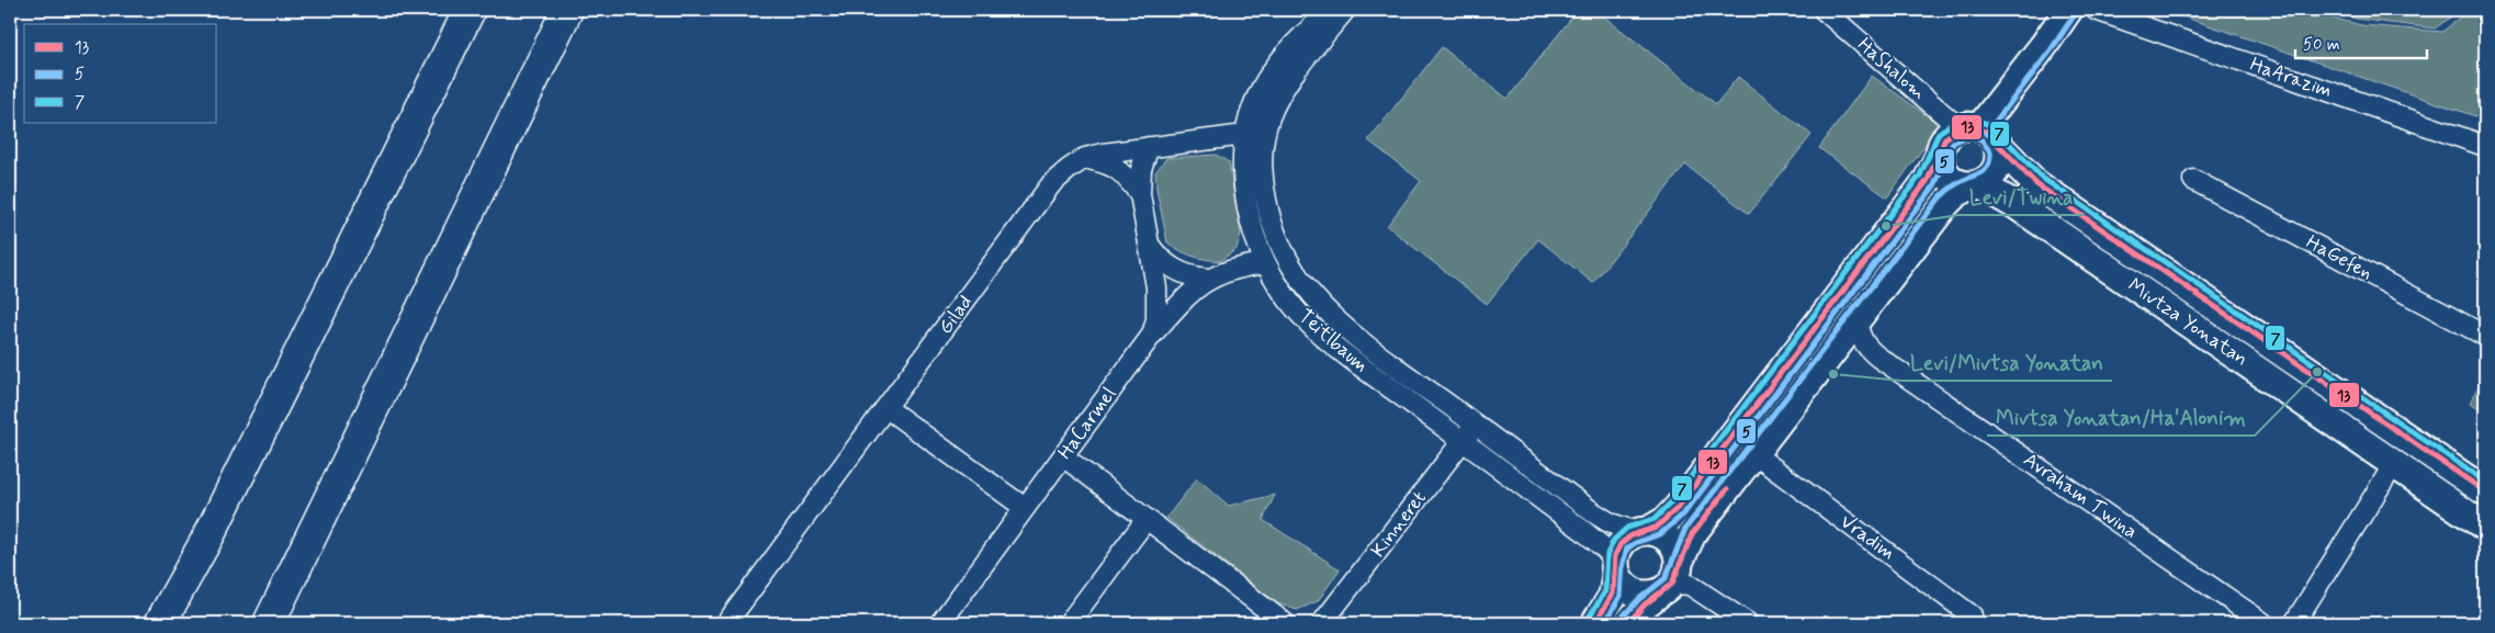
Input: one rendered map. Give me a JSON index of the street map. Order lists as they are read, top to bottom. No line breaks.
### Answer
{"streets":{"main road":["Mivtza Yonatan"],"street":["HaShalom","HaArazim","HaGefen","Gilad","Teitlbaum","HaCarmel","Avraham Twina","Kinneret","Vradim"]},"crossings":[["HaShalom","Mivtza Yonatan"],["Gilad","Teitlbaum"],["Teitlbaum","HaCarmel"],["Teitlbaum","Kinneret"]],"places":["Levi/Twina","Mivtsa Yonatan/Ha'Alonim","Levi/Mivtsa Yonatan"],"lines":["transit line 5","transit line 7","transit line 13"],"legend":["13","5","7"],"scale_bar":"50 m"}
